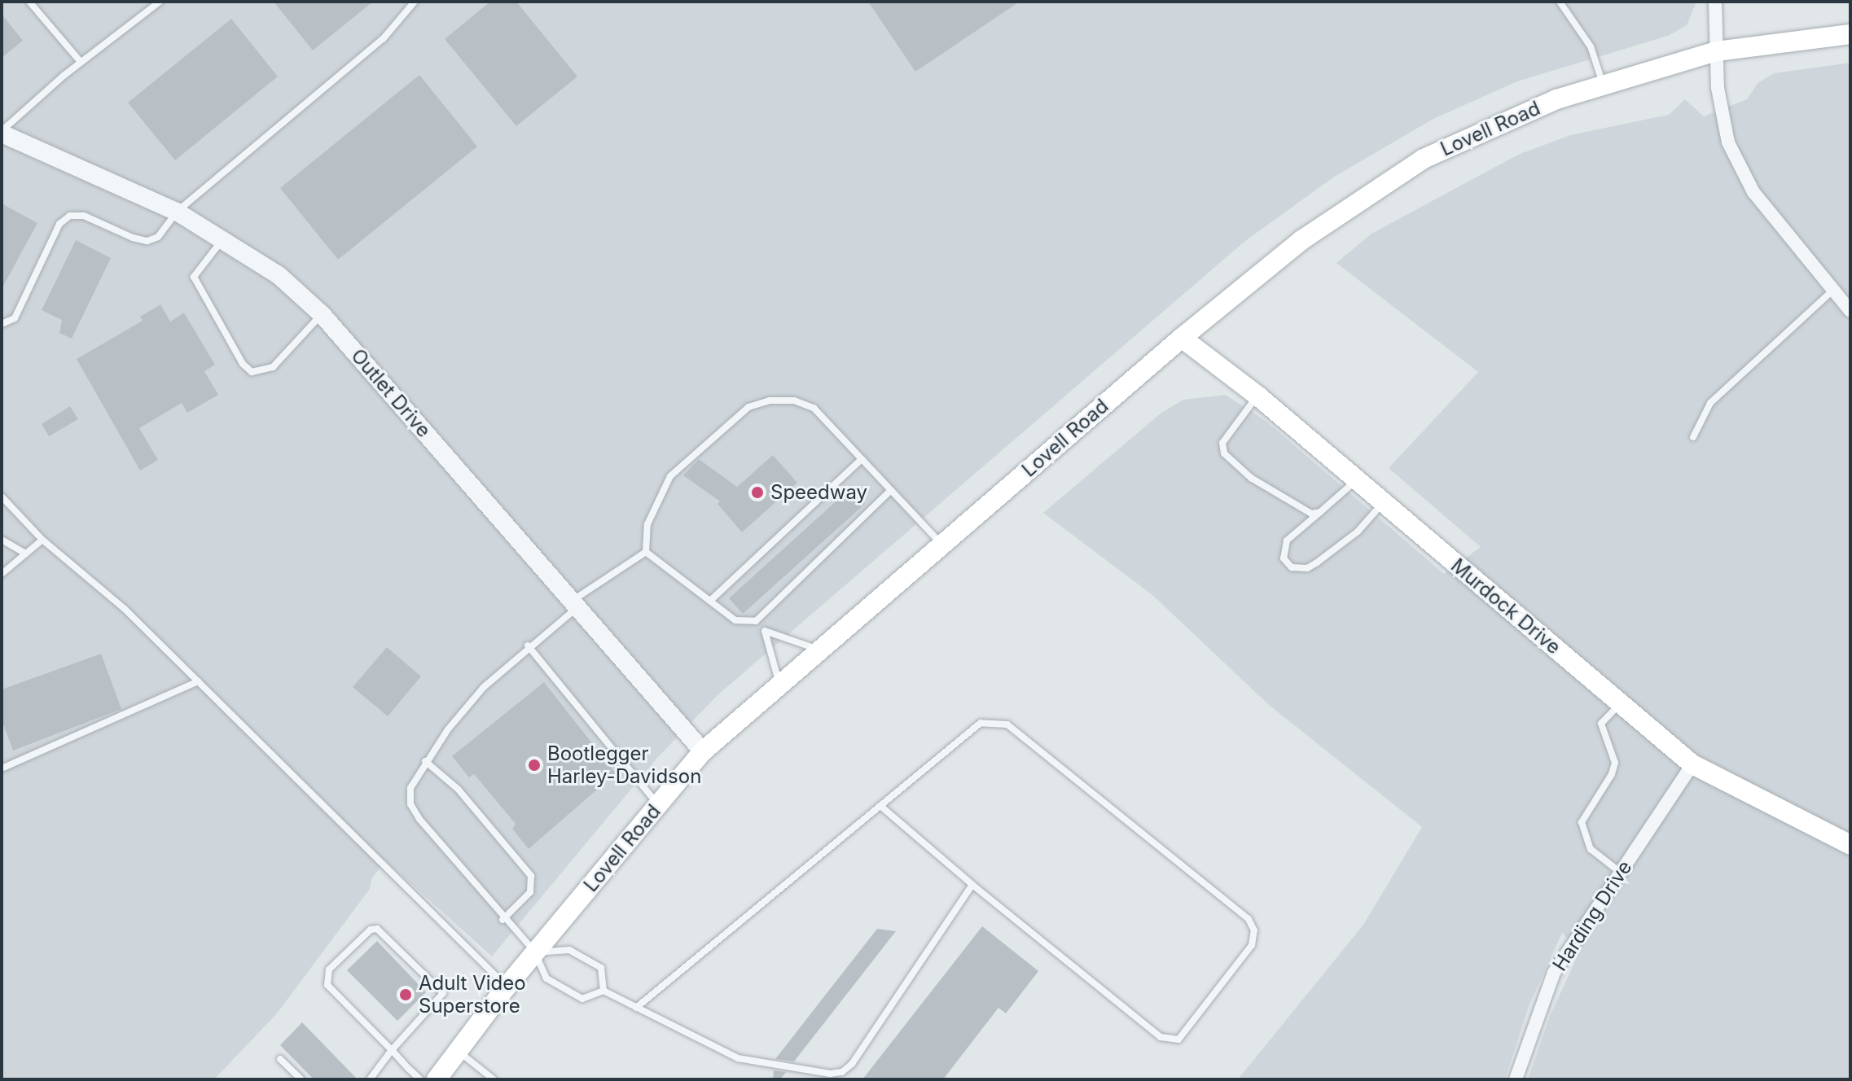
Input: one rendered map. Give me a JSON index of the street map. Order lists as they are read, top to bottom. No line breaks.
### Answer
{"streets":{"main road":["Lovell Road","Murdock Drive"],"street":["Outlet Drive","Harding Drive"]},"crossings":[["Lovell Road","Outlet Drive"],["Lovell Road","Murdock Drive"],["Murdock Drive","Harding Drive"]],"places":["Speedway","Bootlegger Harley-Davidson","Adult Video Superstore"]}
